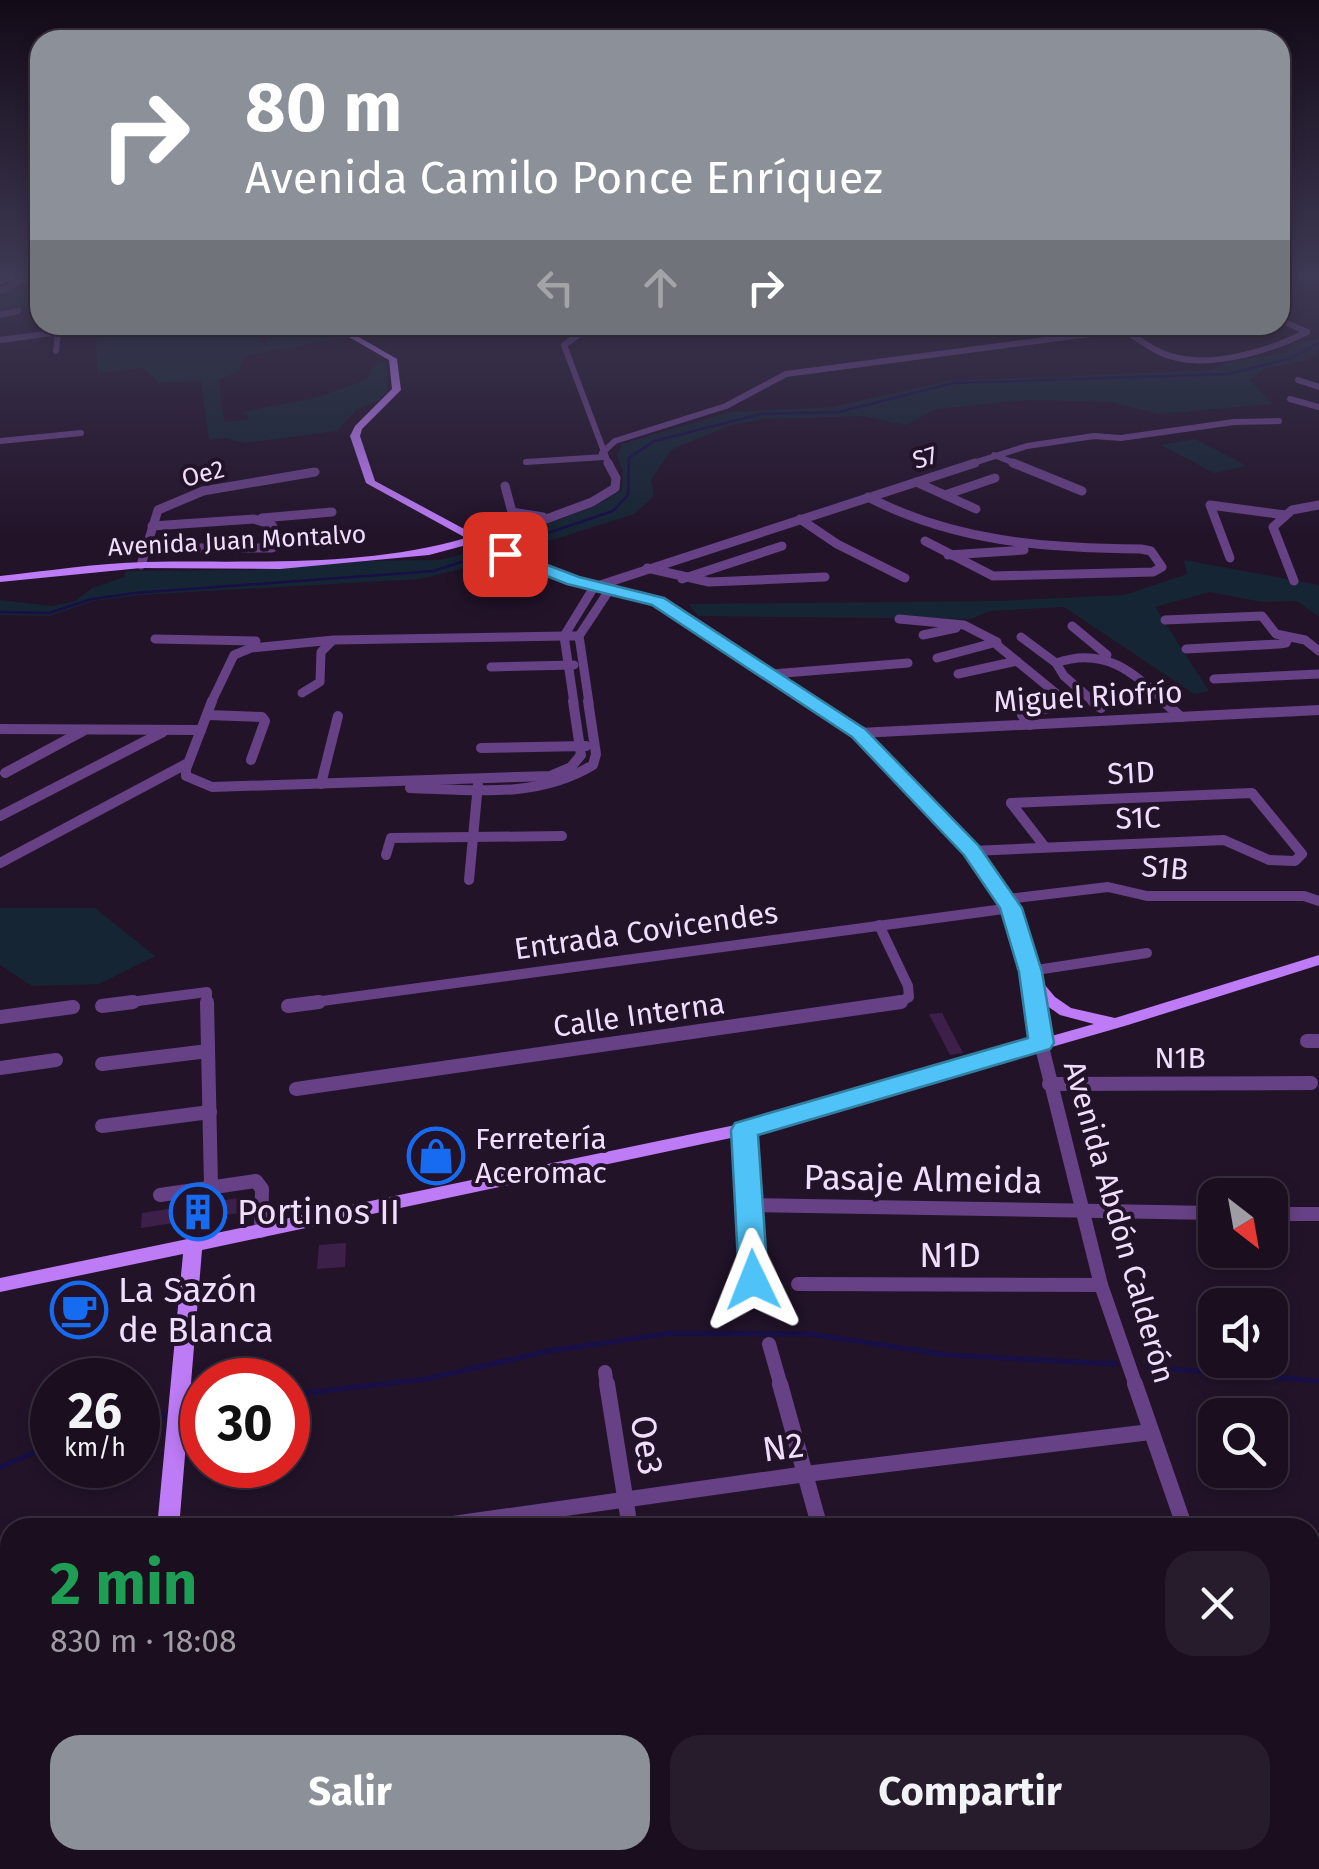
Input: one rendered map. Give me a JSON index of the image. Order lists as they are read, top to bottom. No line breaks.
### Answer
{"streets":{"street":["S7","Oe2","Avenida Juan Montalvo","Miguel Riofrío","S1D","S1C","S1B","Entrada Covicendes","Calle Interna","N1B","Pasaje Almeida","Avenida Abdón Calderón","N1D","Oe3","N2"]},"crossings":[["S7","Avenida Abdón Calderón"],["Avenida Juan Montalvo","Avenida Abdón Calderón"],["Miguel Riofrío","Avenida Abdón Calderón"],["S1D","S1C"],["S1C","Avenida Abdón Calderón"],["S1B","Entrada Covicendes"],["S1B","Avenida Abdón Calderón"],["Entrada Covicendes","Calle Interna"],["Entrada Covicendes","Avenida Abdón Calderón"],["N1B","Avenida Abdón Calderón"],["Pasaje Almeida","Avenida Abdón Calderón"],["Avenida Abdón Calderón","N1D"],["Avenida Abdón Calderón","N2"],["Oe3","N2"]],"places":{"shop":["Ferretería Aceromac"],"building":["Portinos II"],"cafe":["La Sazón de Blanca"]},"north":"bottom right","page":{"turn":["80 m","Avenida Camilo Ponce Enríquez"],"speed":"26 km/h","limit":"30","heading":["2 min","830 m · 18:08"],"buttons":["Salir","Compartir"]}}
